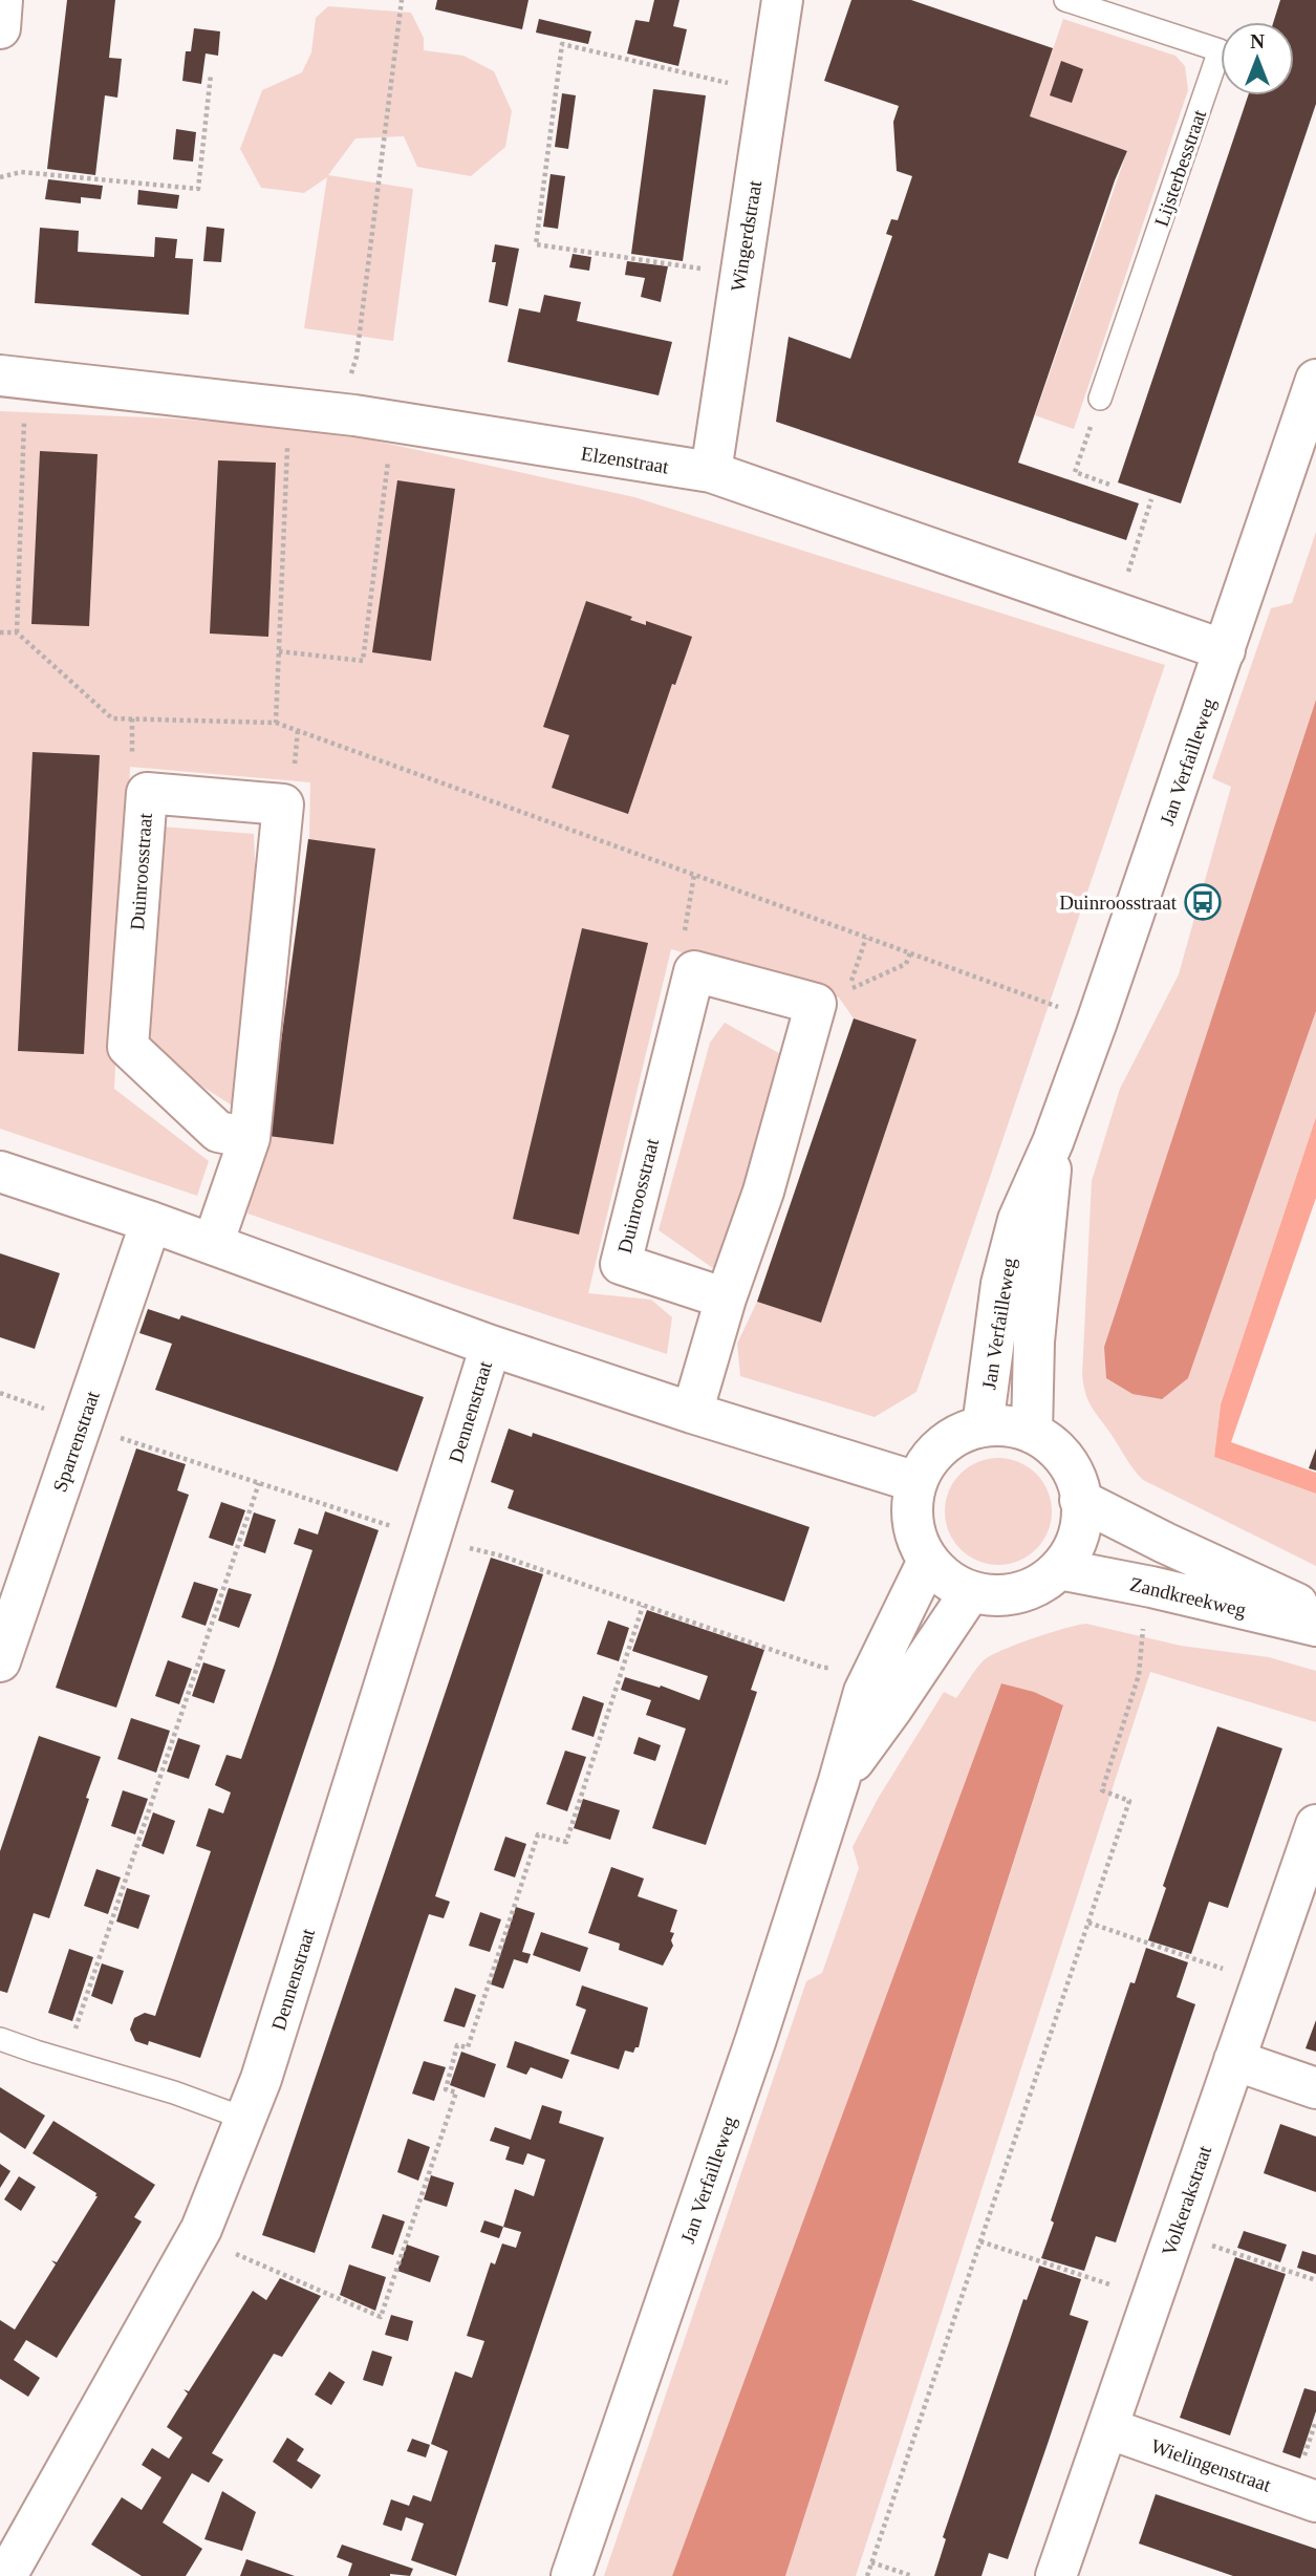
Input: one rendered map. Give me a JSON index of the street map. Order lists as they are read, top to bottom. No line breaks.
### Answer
{"streets":{"street":["Wingerdstraat","Elzenstraat","Jan Verfailleweg","Duinroosstraat","Dennenstraat","Sparrenstraat","Zandkreekweg","Volkerakstraat","Wielingenstraat"],"lane":["Lijsterbesstraat"]},"crossings":[["Wingerdstraat","Elzenstraat"],["Elzenstraat","Jan Verfailleweg"],["Jan Verfailleweg","Zandkreekweg"],["Volkerakstraat","Wielingenstraat"]],"places":{"bus stop":["Duinroosstraat"]},"north":"top"}
